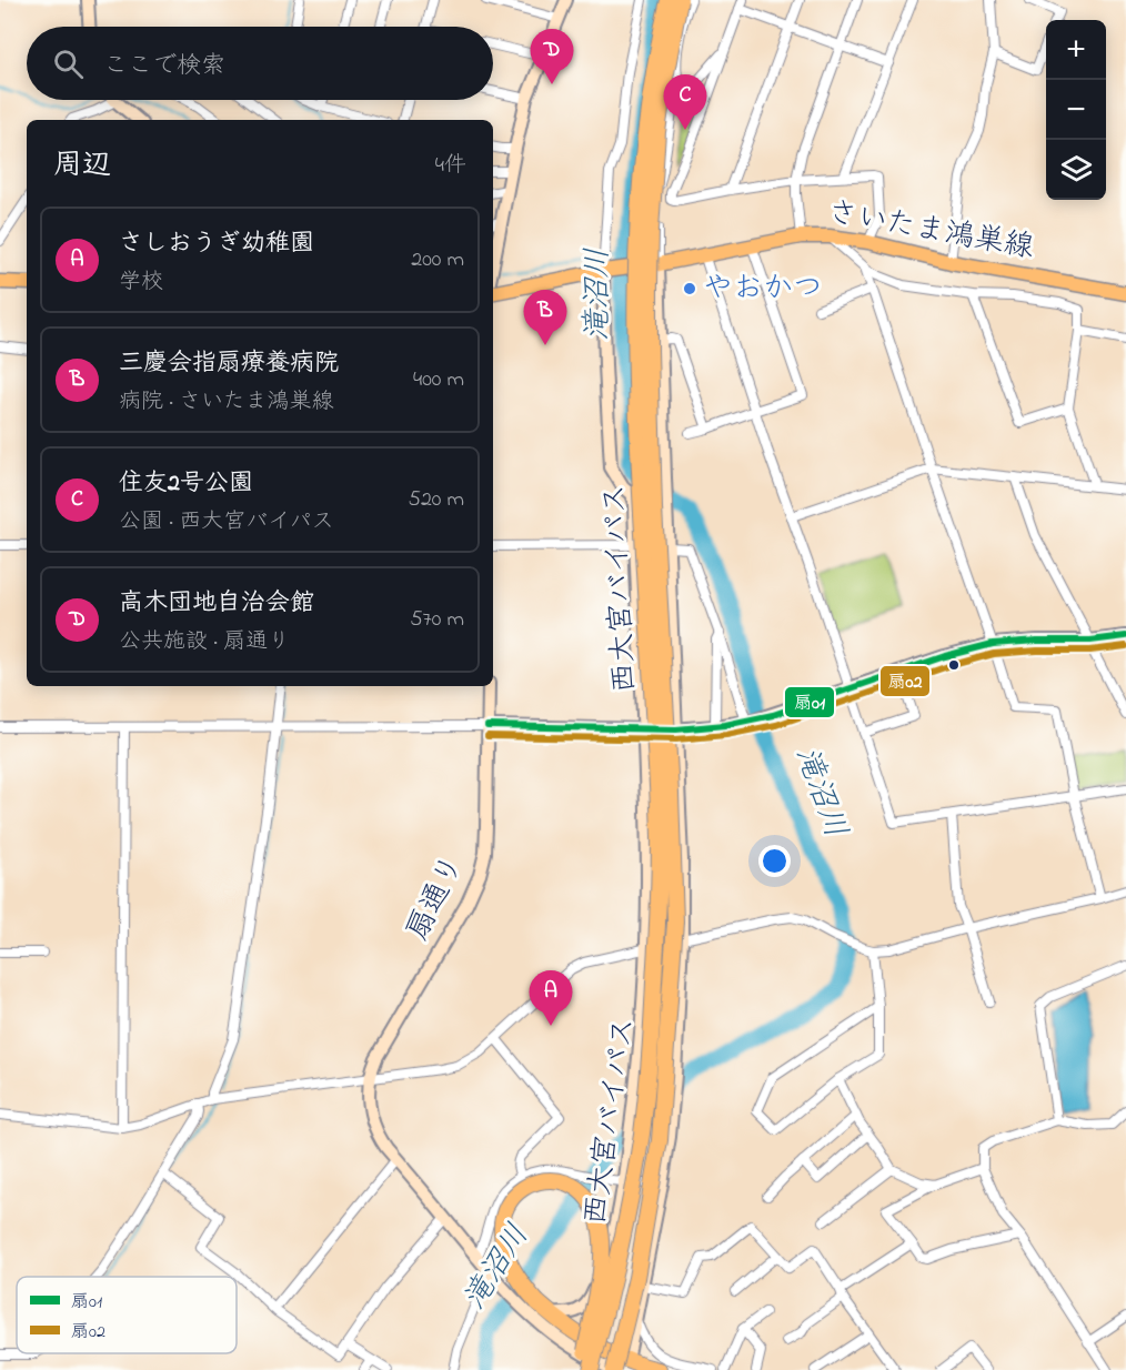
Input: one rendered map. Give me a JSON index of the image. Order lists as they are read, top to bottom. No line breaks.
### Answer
{"streets":{"highway":["西大宮バイパス"],"main road":["さいたま鴻巣線"],"street":["扇通り"]},"water":["滝沼川"],"places":["やおかつ"],"lines":["transit line 扇01","transit line 扇02"],"legend":["扇01","扇02"],"page":{"map_buttons":["+","−"],"search":"ここで検索","pins":["D","C","B","A"],"heading":["周辺","4件"],"list":[{"mark":"A","name":"さしおうぎ幼稚園","note":"学校","value":"200 m"},{"mark":"B","name":"三慶会指扇療養病院","note":"病院 · さいたま鴻巣線","value":"400 m"},{"mark":"C","name":"住友2号公園","note":"公園 · 西大宮バイパス","value":"520 m"},{"mark":"D","name":"高木団地自治会館","note":"公共施設 · 扇通り","value":"570 m"}]}}
